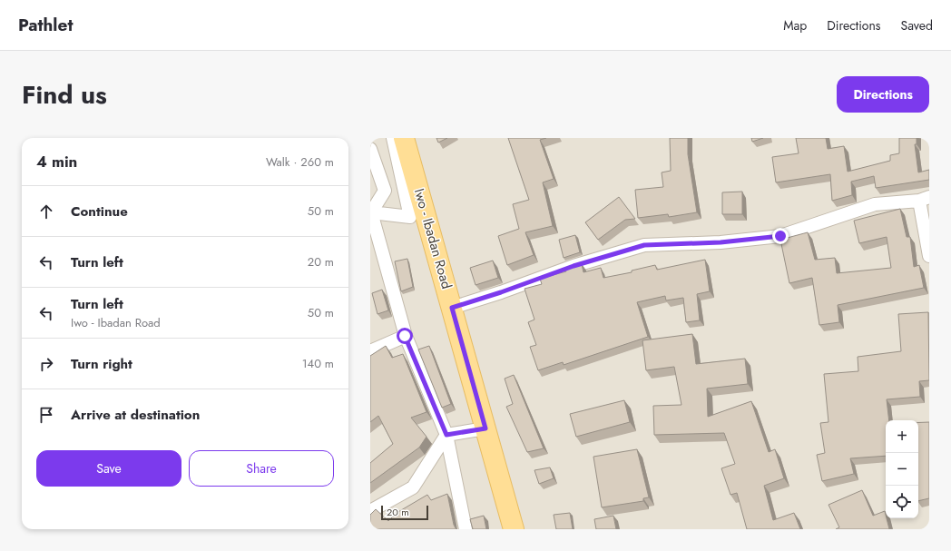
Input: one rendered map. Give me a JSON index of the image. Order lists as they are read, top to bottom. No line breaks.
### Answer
{"streets":{"main road":["Iwo - Ibadan Road"]},"scale_bar":"20 m","page":{"header":"Pathlet","nav":["Map","Directions","Saved"],"title":"Find us","buttons":["Directions",["Save","Share"]],"heading":["4 min","Walk · 260 m"],"list":[["Continue","50 m"],["Turn left","20 m"],["Turn left","Iwo - Ibadan Road","50 m"],["Turn right","140 m"],"Arrive at destination"],"map_buttons":["+","−"],"scale":"20 m"}}
